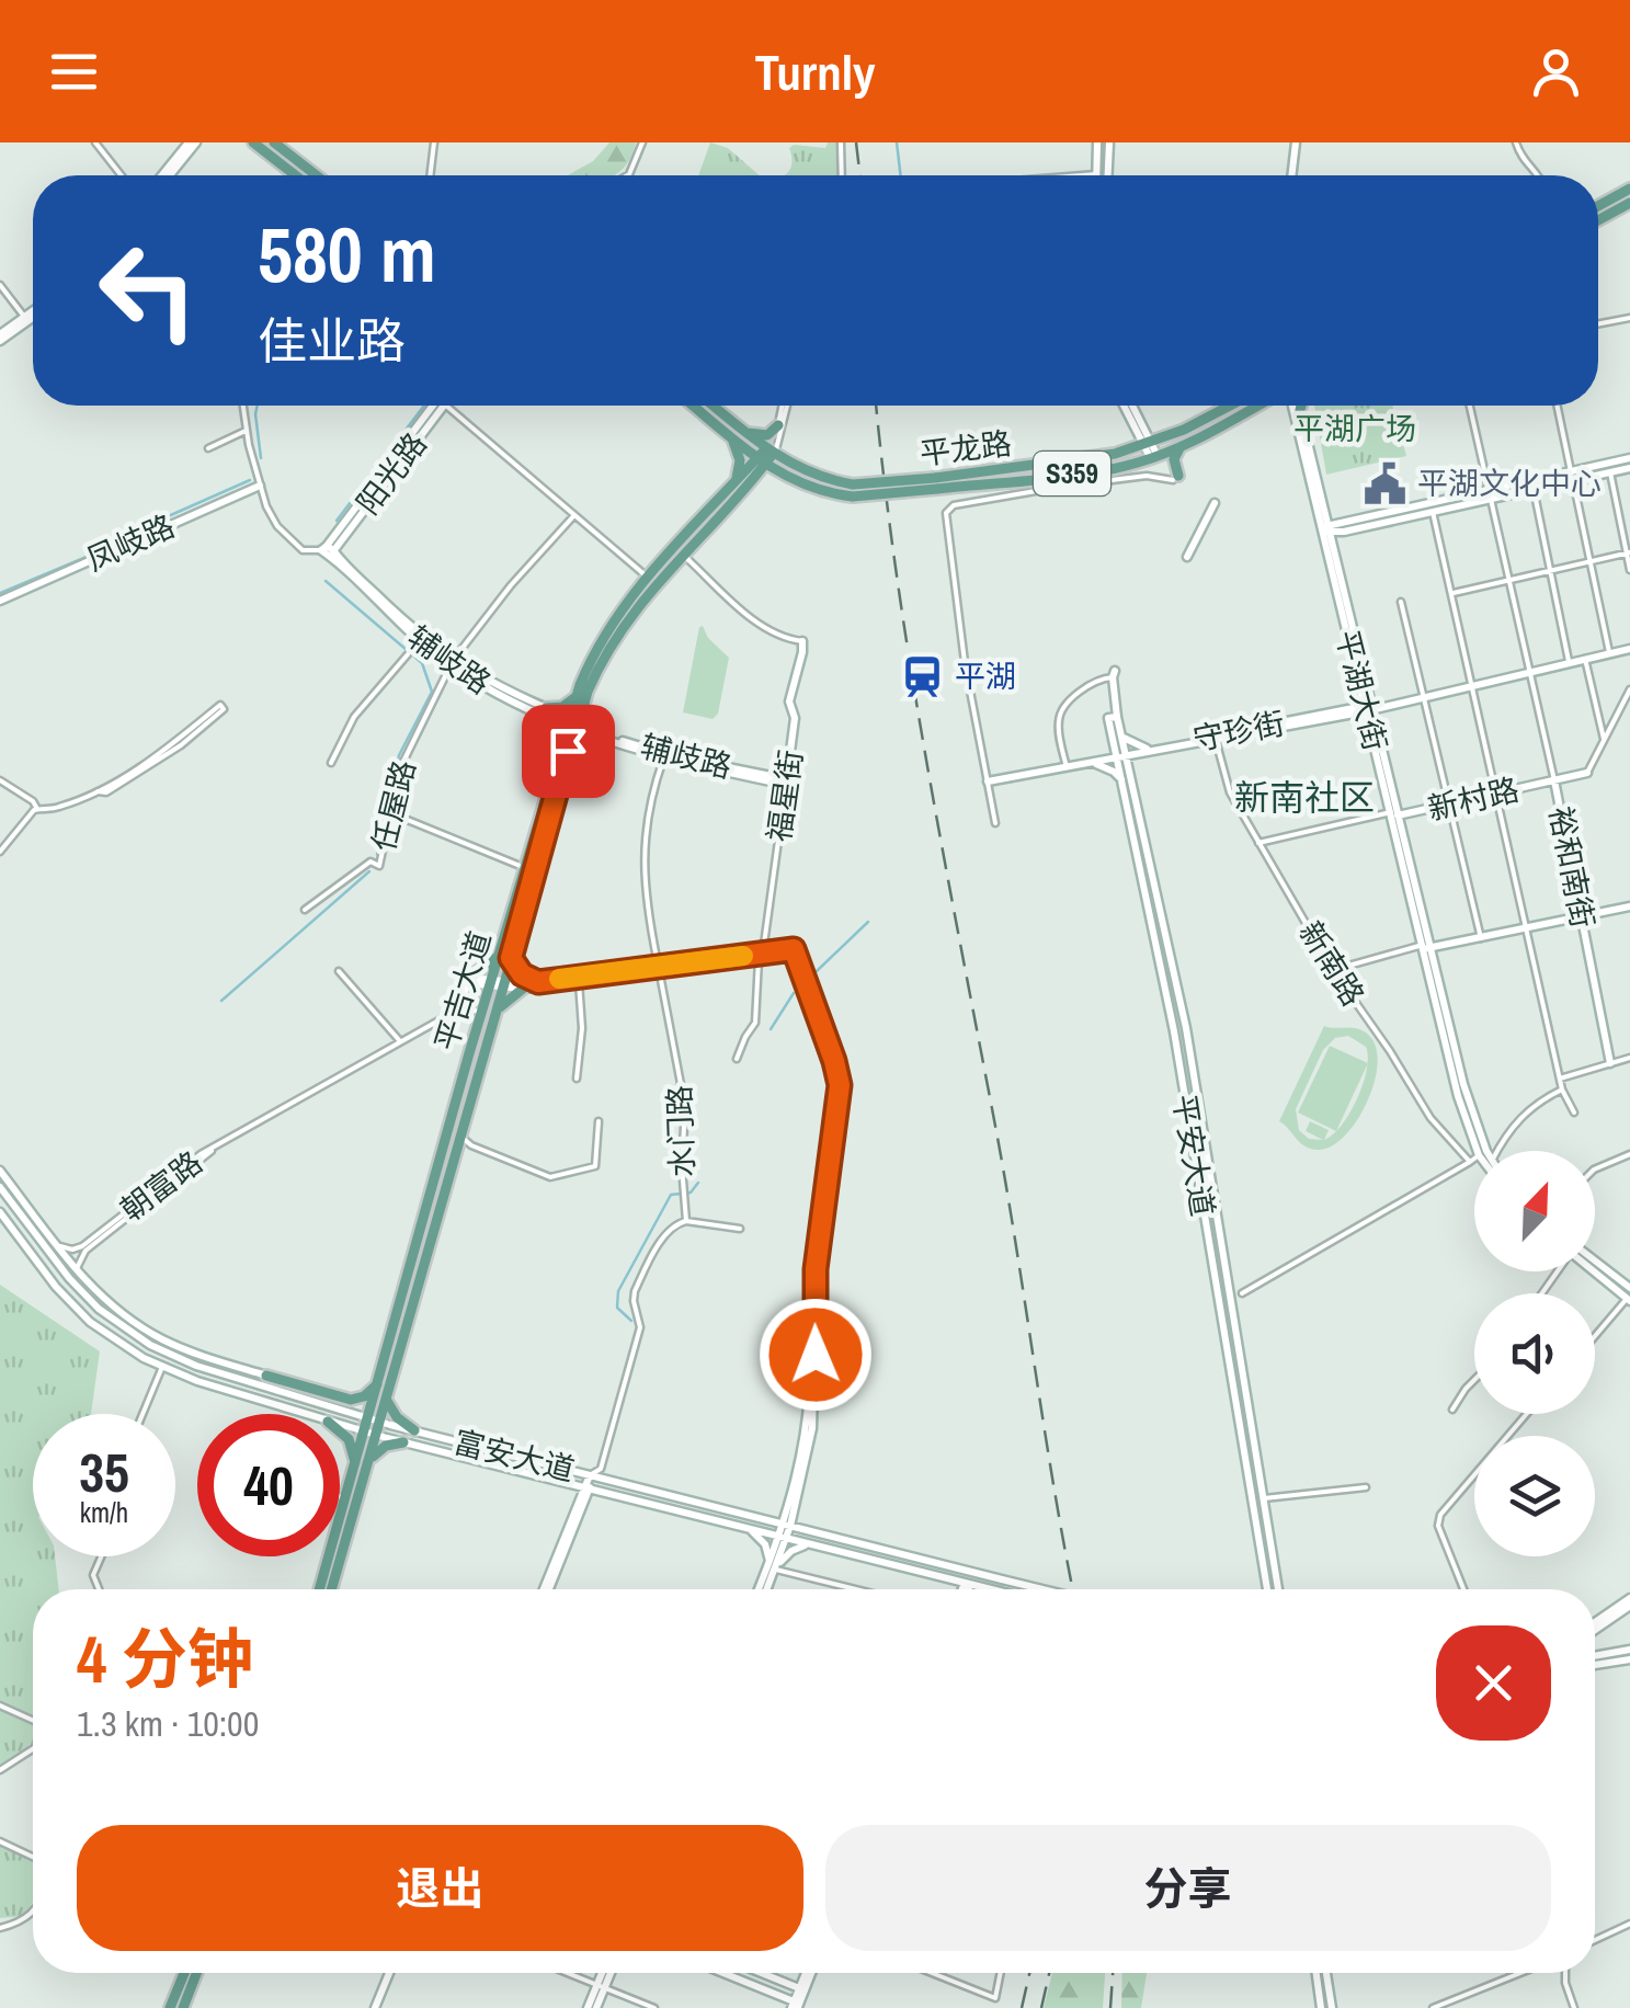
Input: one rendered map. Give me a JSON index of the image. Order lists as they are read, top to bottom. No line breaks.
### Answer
{"streets":{"main road":["平龙路","S359","平吉大道"],"street":["阳光路","凤岐路","平湖大街","守珍街","辅歧路","福星街","新村路","任屋路","裕和南街","新南路","水门路","平安大道","朝富路","富安大道"]},"crossings":[["平龙路","平吉大道"],["平湖大街","守珍街"],["平湖大街","新村路"],["守珍街","裕和南街"],["守珍街","新南路"],["守珍街","平安大道"],["辅歧路","福星街"],["新村路","裕和南街"],["平吉大道","富安大道"],["水门路","富安大道"]],"districts":["新南社区"],"parks":["平湖广场"],"places":{"public building":["平湖文化中心"],"station":["平湖"]},"north":"top right","page":{"header":"Turnly","turn":["580 m","佳业路"],"speed":"35 km/h","limit":"40","heading":["4 分钟","1.3 km · 10:00"],"buttons":["退出","分享"]}}
